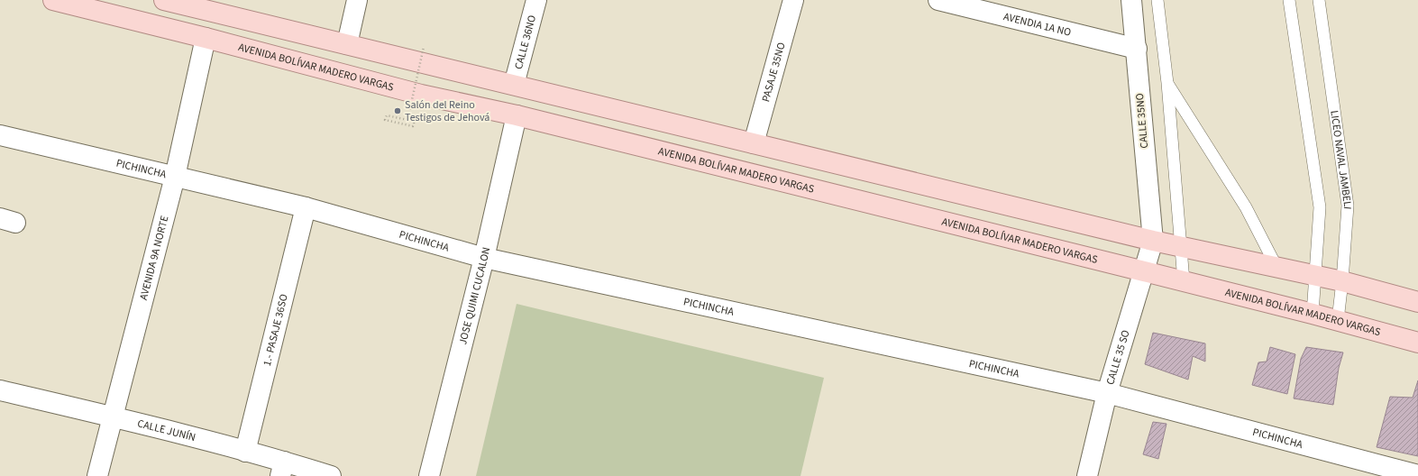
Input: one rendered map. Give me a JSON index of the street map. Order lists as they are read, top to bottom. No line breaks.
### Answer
{"streets":{"main road":["AVENIDA BOLÍVAR MADERO VARGAS"],"street":["AVENDIA 1A NO","CALLE 36NO","PASAJE 35NO","CALLE 35NO","PICHINCHA","AVENIDA 9A NORTE","JOSE QUIMI CUCALON","1.- PASAJE 36SO","CALLE 35 SO","CALLE JUNÍN"],"lane":["LICEO NAVAL JAMBELI"]},"crossings":[["AVENDIA 1A NO","CALLE 35NO"],["AVENIDA BOLÍVAR MADERO VARGAS","LICEO NAVAL JAMBELI"],["AVENIDA BOLÍVAR MADERO VARGAS","AVENIDA 9A NORTE"],["AVENIDA BOLÍVAR MADERO VARGAS","JOSE QUIMI CUCALON"],["AVENIDA BOLÍVAR MADERO VARGAS","CALLE 35 SO"],["CALLE 35NO","CALLE 35 SO"],["PICHINCHA","AVENIDA 9A NORTE"],["PICHINCHA","JOSE QUIMI CUCALON"],["PICHINCHA","1.- PASAJE 36SO"],["PICHINCHA","CALLE 35 SO"],["AVENIDA 9A NORTE","CALLE JUNÍN"],["1.- PASAJE 36SO","CALLE JUNÍN"]],"places":["Salón del Reino Testigos de Jehová"]}
